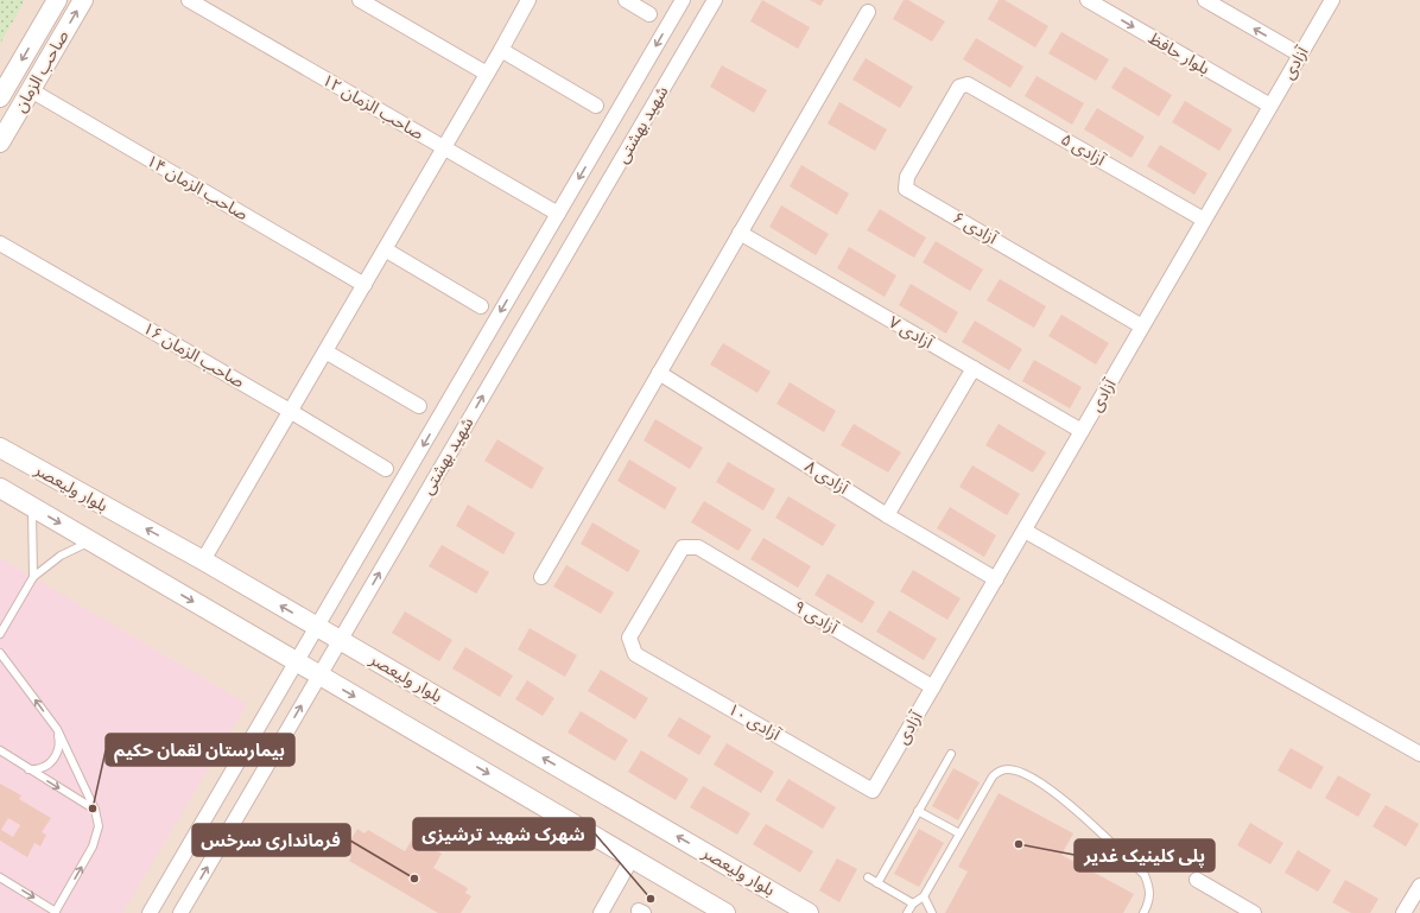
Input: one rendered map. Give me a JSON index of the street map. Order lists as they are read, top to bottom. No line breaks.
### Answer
{"streets":{"street":["بلوار حافظ","آزادی","صاحب الزمان","صاحب الزمان ۱۲","شهید بهشتی","آزادی ۵","صاحب الزمان ۱۴","آزادی ۶","آزادی ۷","صاحب الزمان ۱۶","آزادی ۸","بلوار ولیعصر","آزادی ۹","آزادی ۱۰"]},"crossings":[["بلوار حافظ","آزادی"],["آزادی","آزادی ۵"],["آزادی","آزادی ۶"],["آزادی","آزادی ۷"],["آزادی","آزادی ۸"],["آزادی","آزادی ۹"],["آزادی","آزادی ۱۰"],["صاحب الزمان","صاحب الزمان ۱۴"],["صاحب الزمان ۱۲","شهید بهشتی"],["شهید بهشتی","بلوار ولیعصر"],["آزادی ۵","آزادی ۶"],["آزادی ۹","آزادی ۱۰"]],"places":["بیمارستان لقمان حکیم","پلی کلینیک غدیر","فرمانداری سرخس","شهرک شهید ترشیزی"]}
